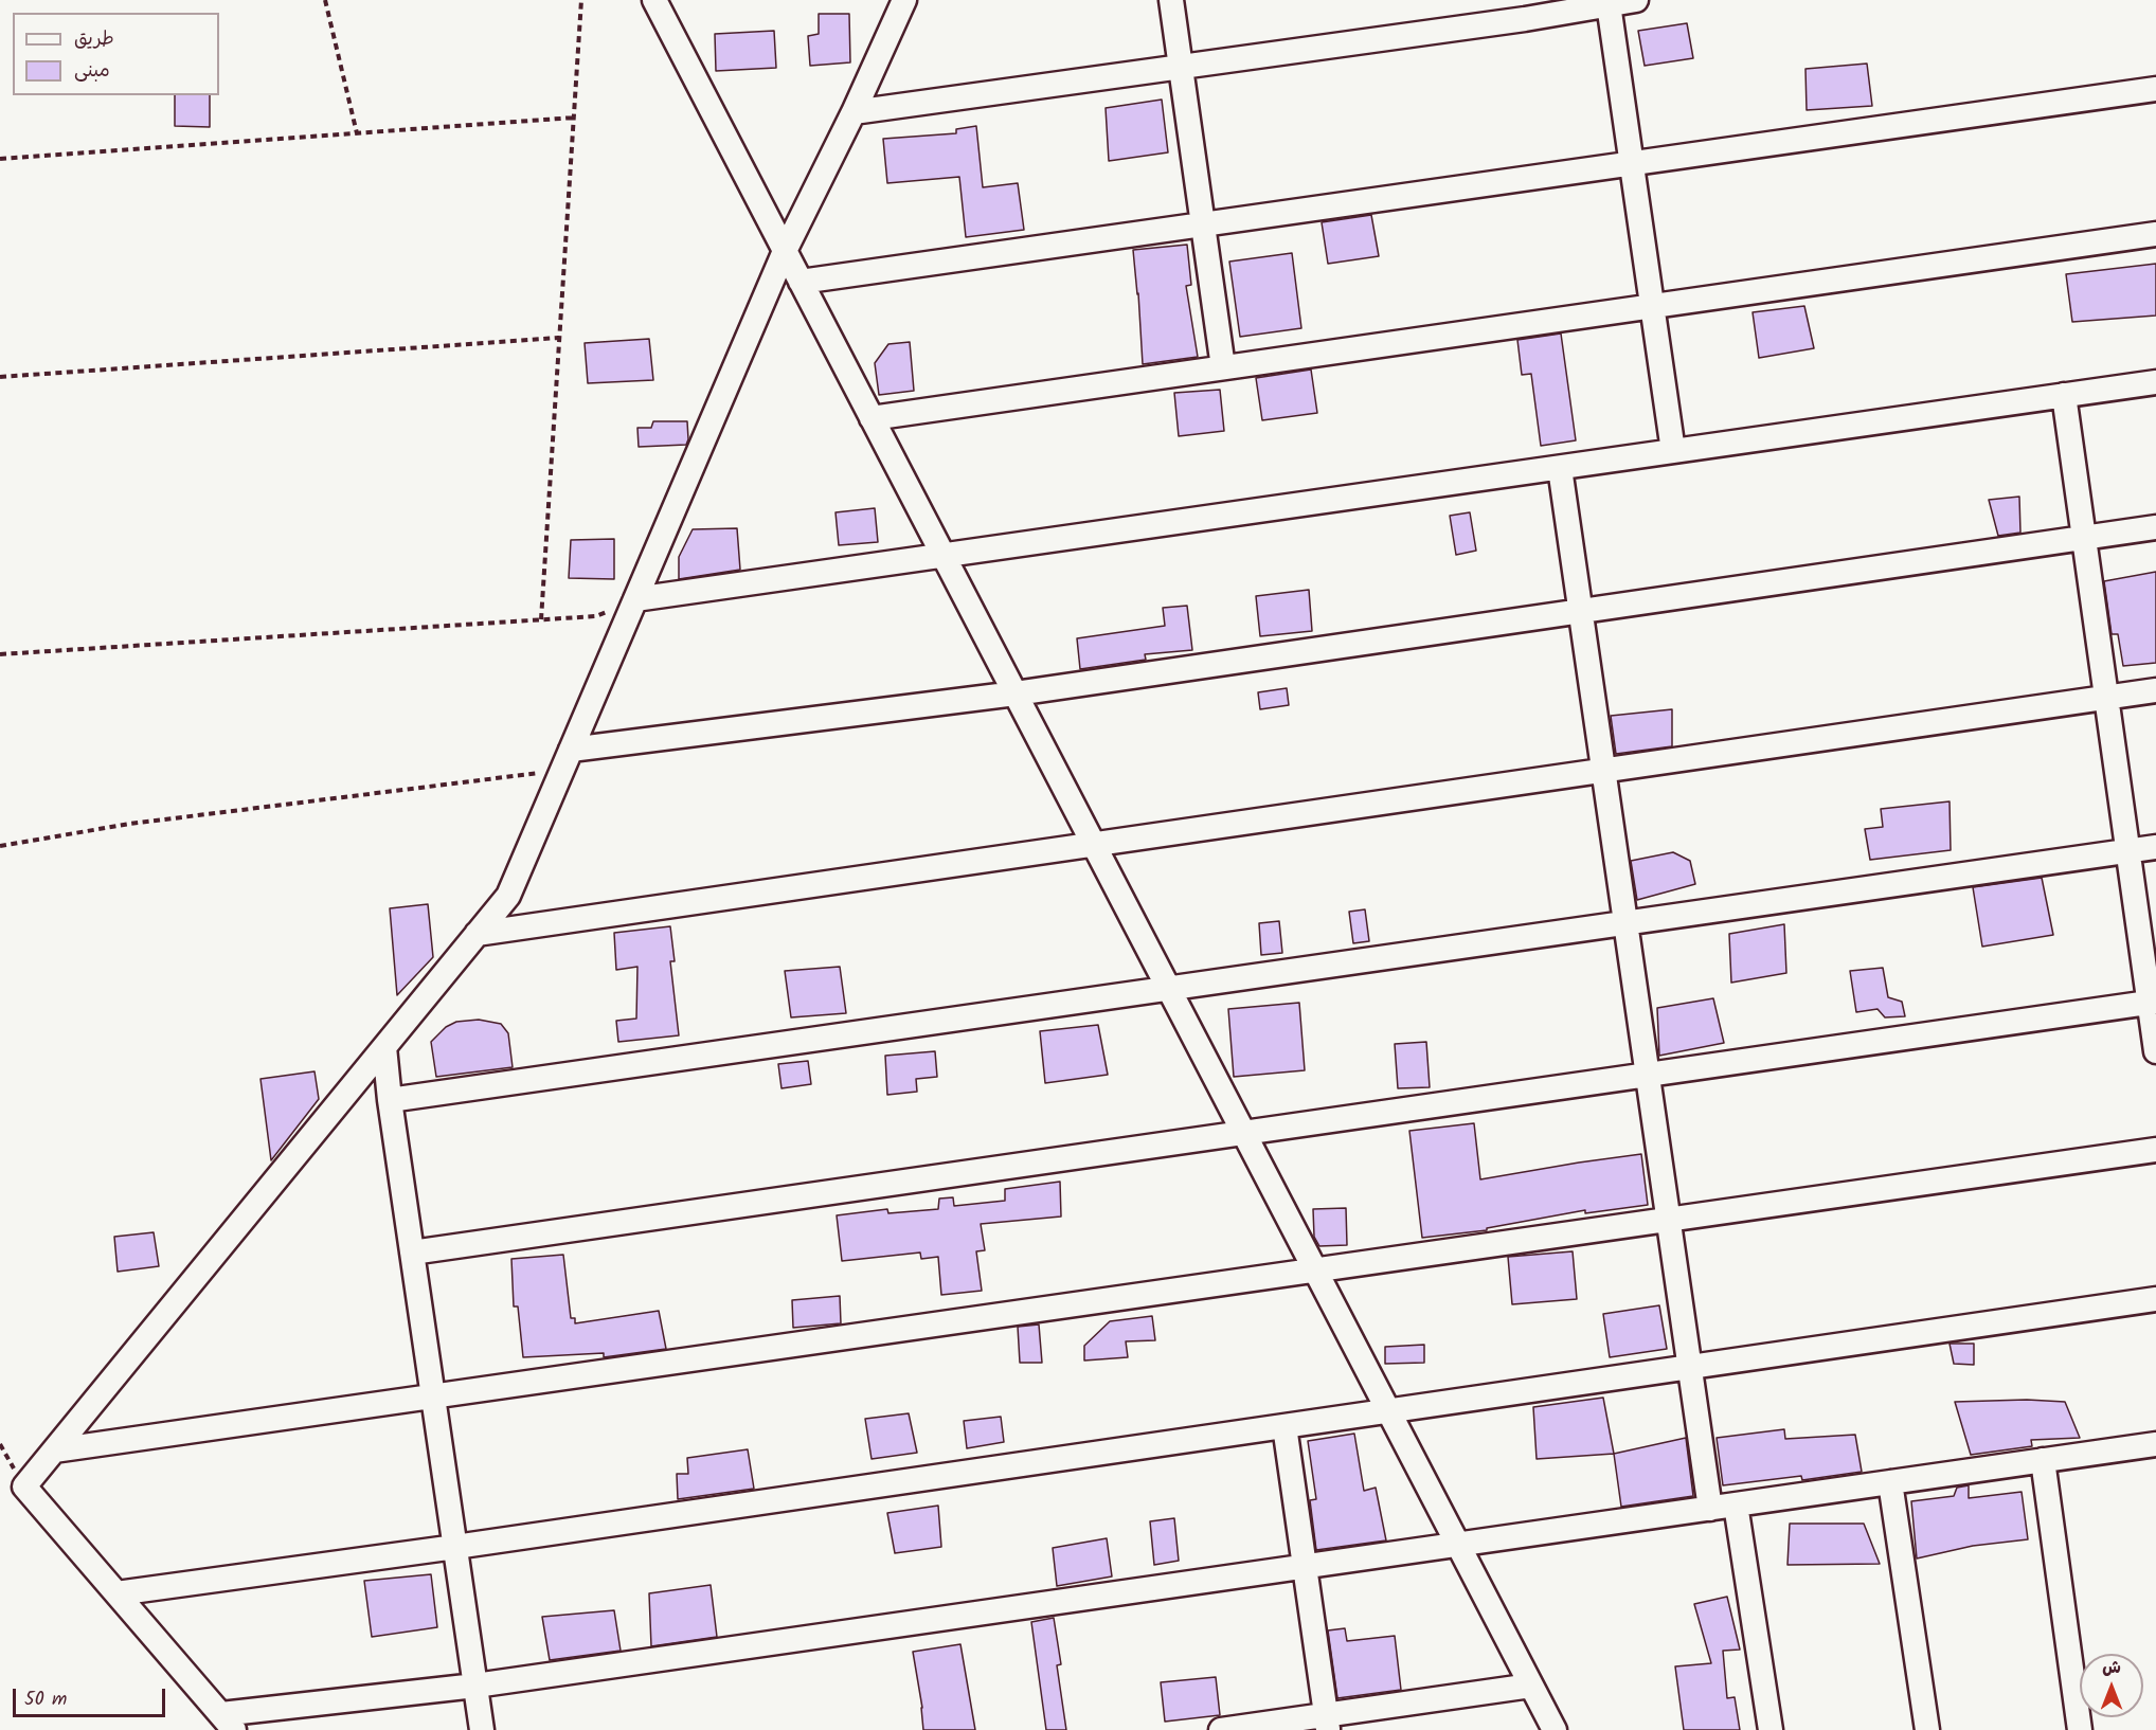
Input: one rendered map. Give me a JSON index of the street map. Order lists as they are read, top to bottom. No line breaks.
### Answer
{"legend":["طريق","مبنى"],"scale_bar":"50 m","north":"top"}
